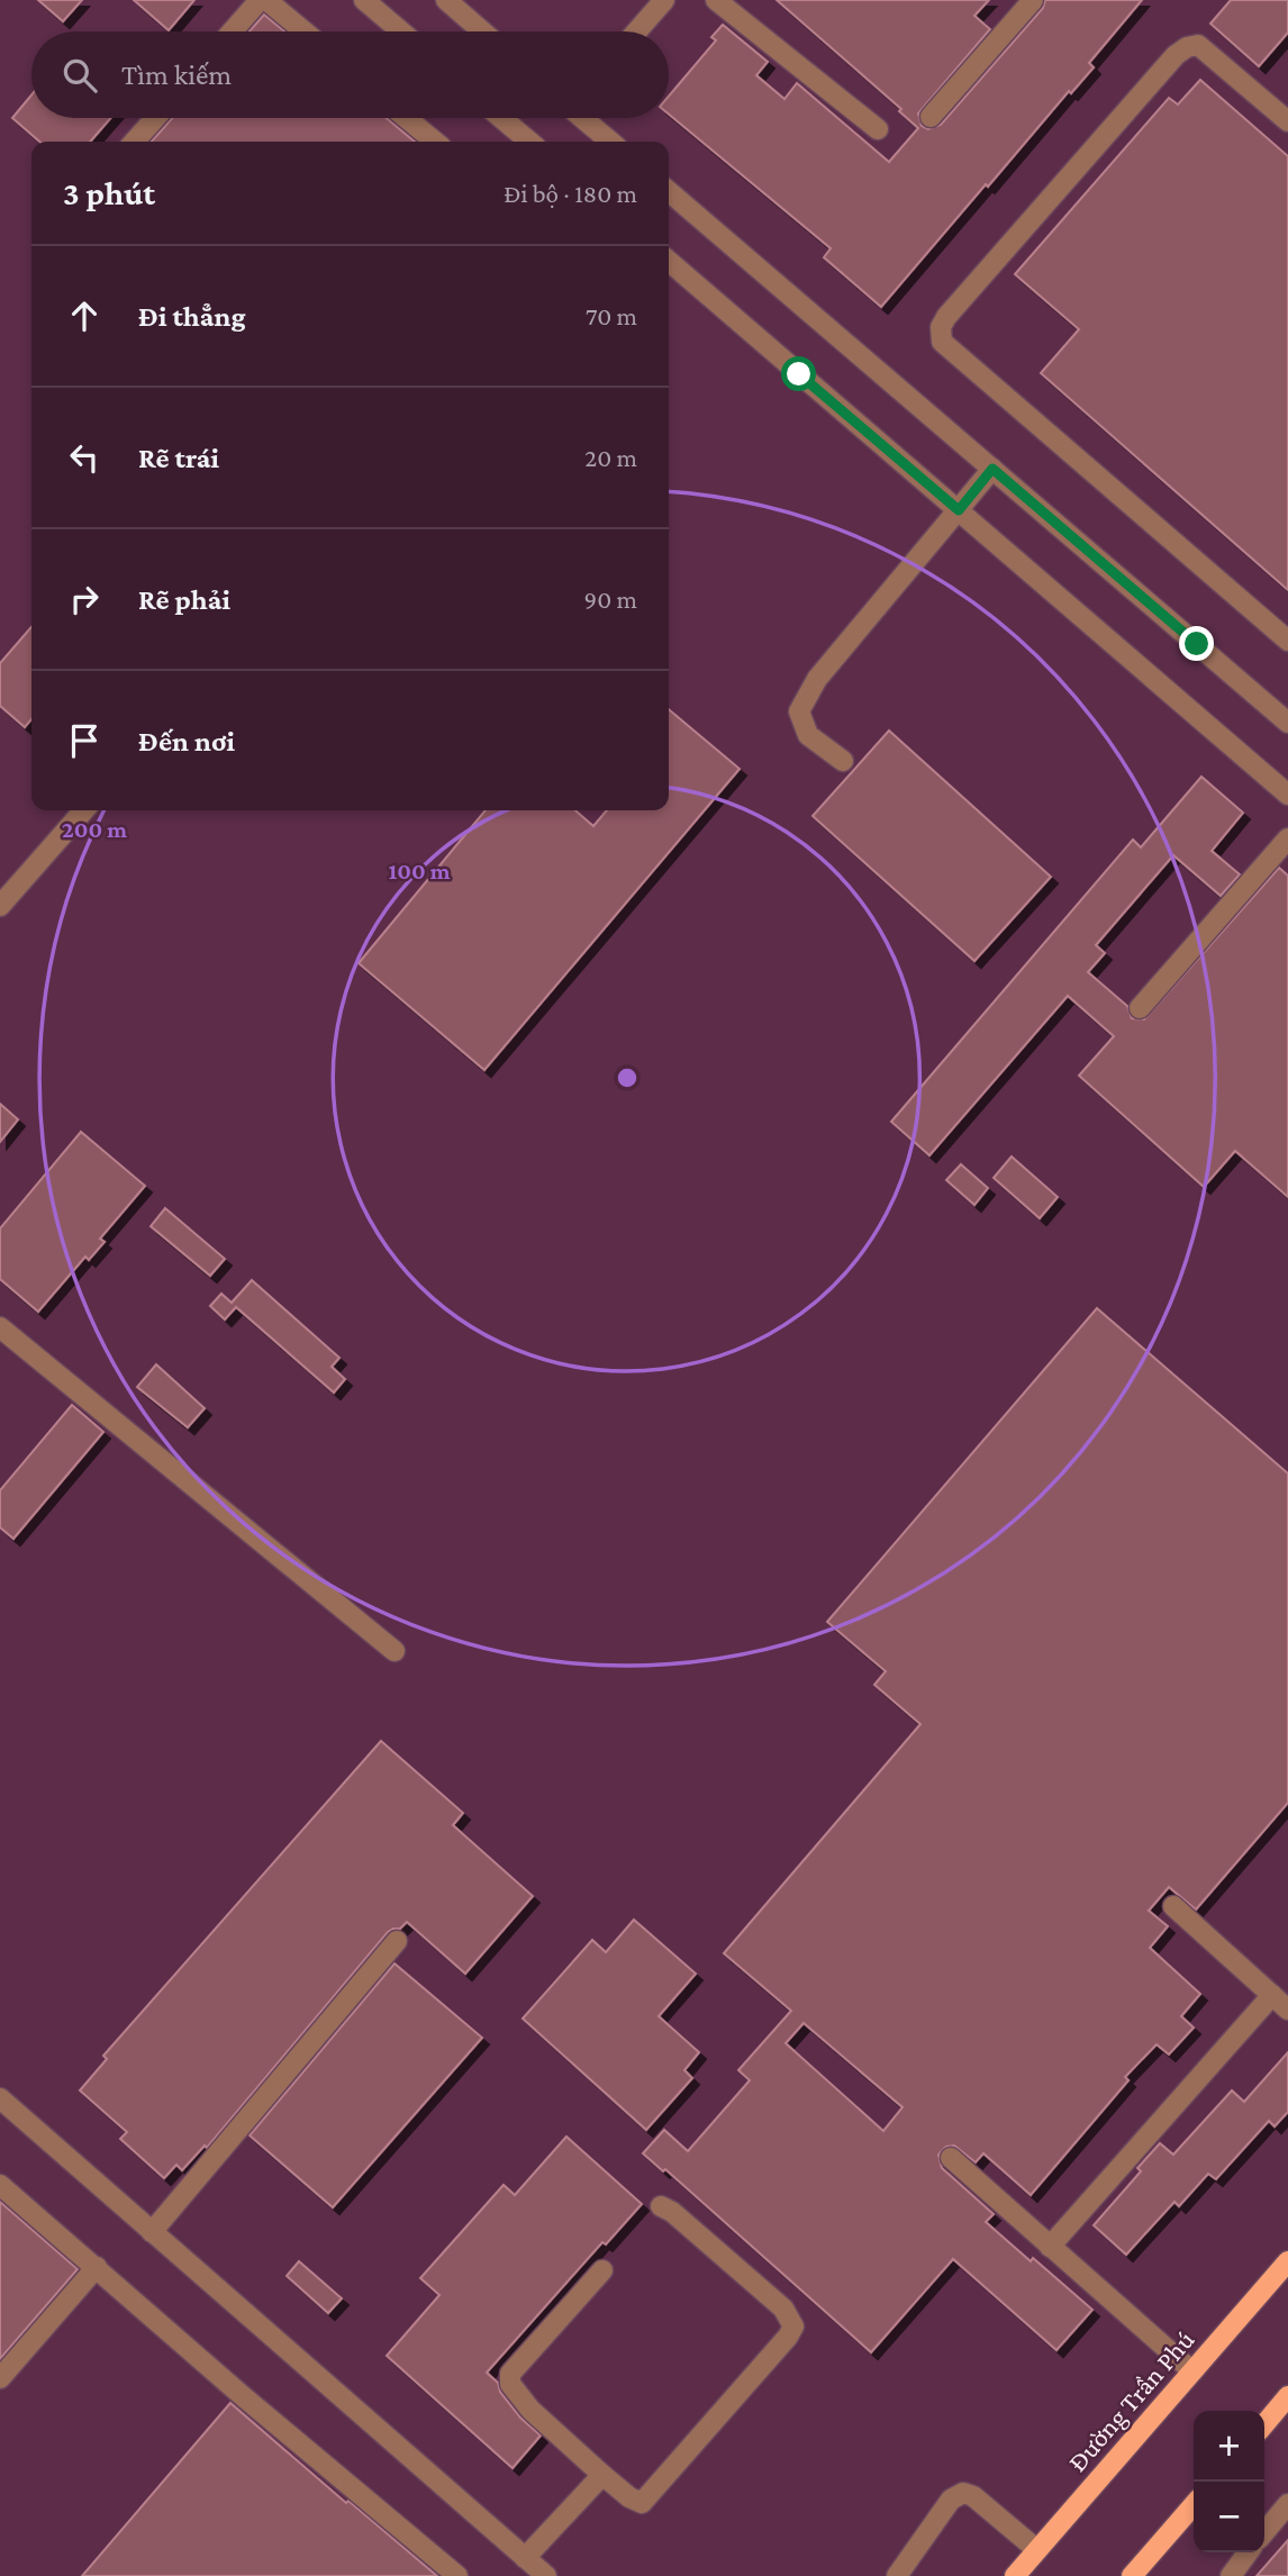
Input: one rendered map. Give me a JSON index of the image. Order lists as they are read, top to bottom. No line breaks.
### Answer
{"streets":{"main road":["Đường Trần Phú"]},"page":{"search":"Tìm kiếm","heading":["3 phút","Đi bộ · 180 m"],"list":[["Đi thẳng","70 m"],["Rẽ trái","20 m"],["Rẽ phải","90 m"],"Đến nơi"],"map_buttons":["+","−"]},"rings":["200 m","100 m"]}
